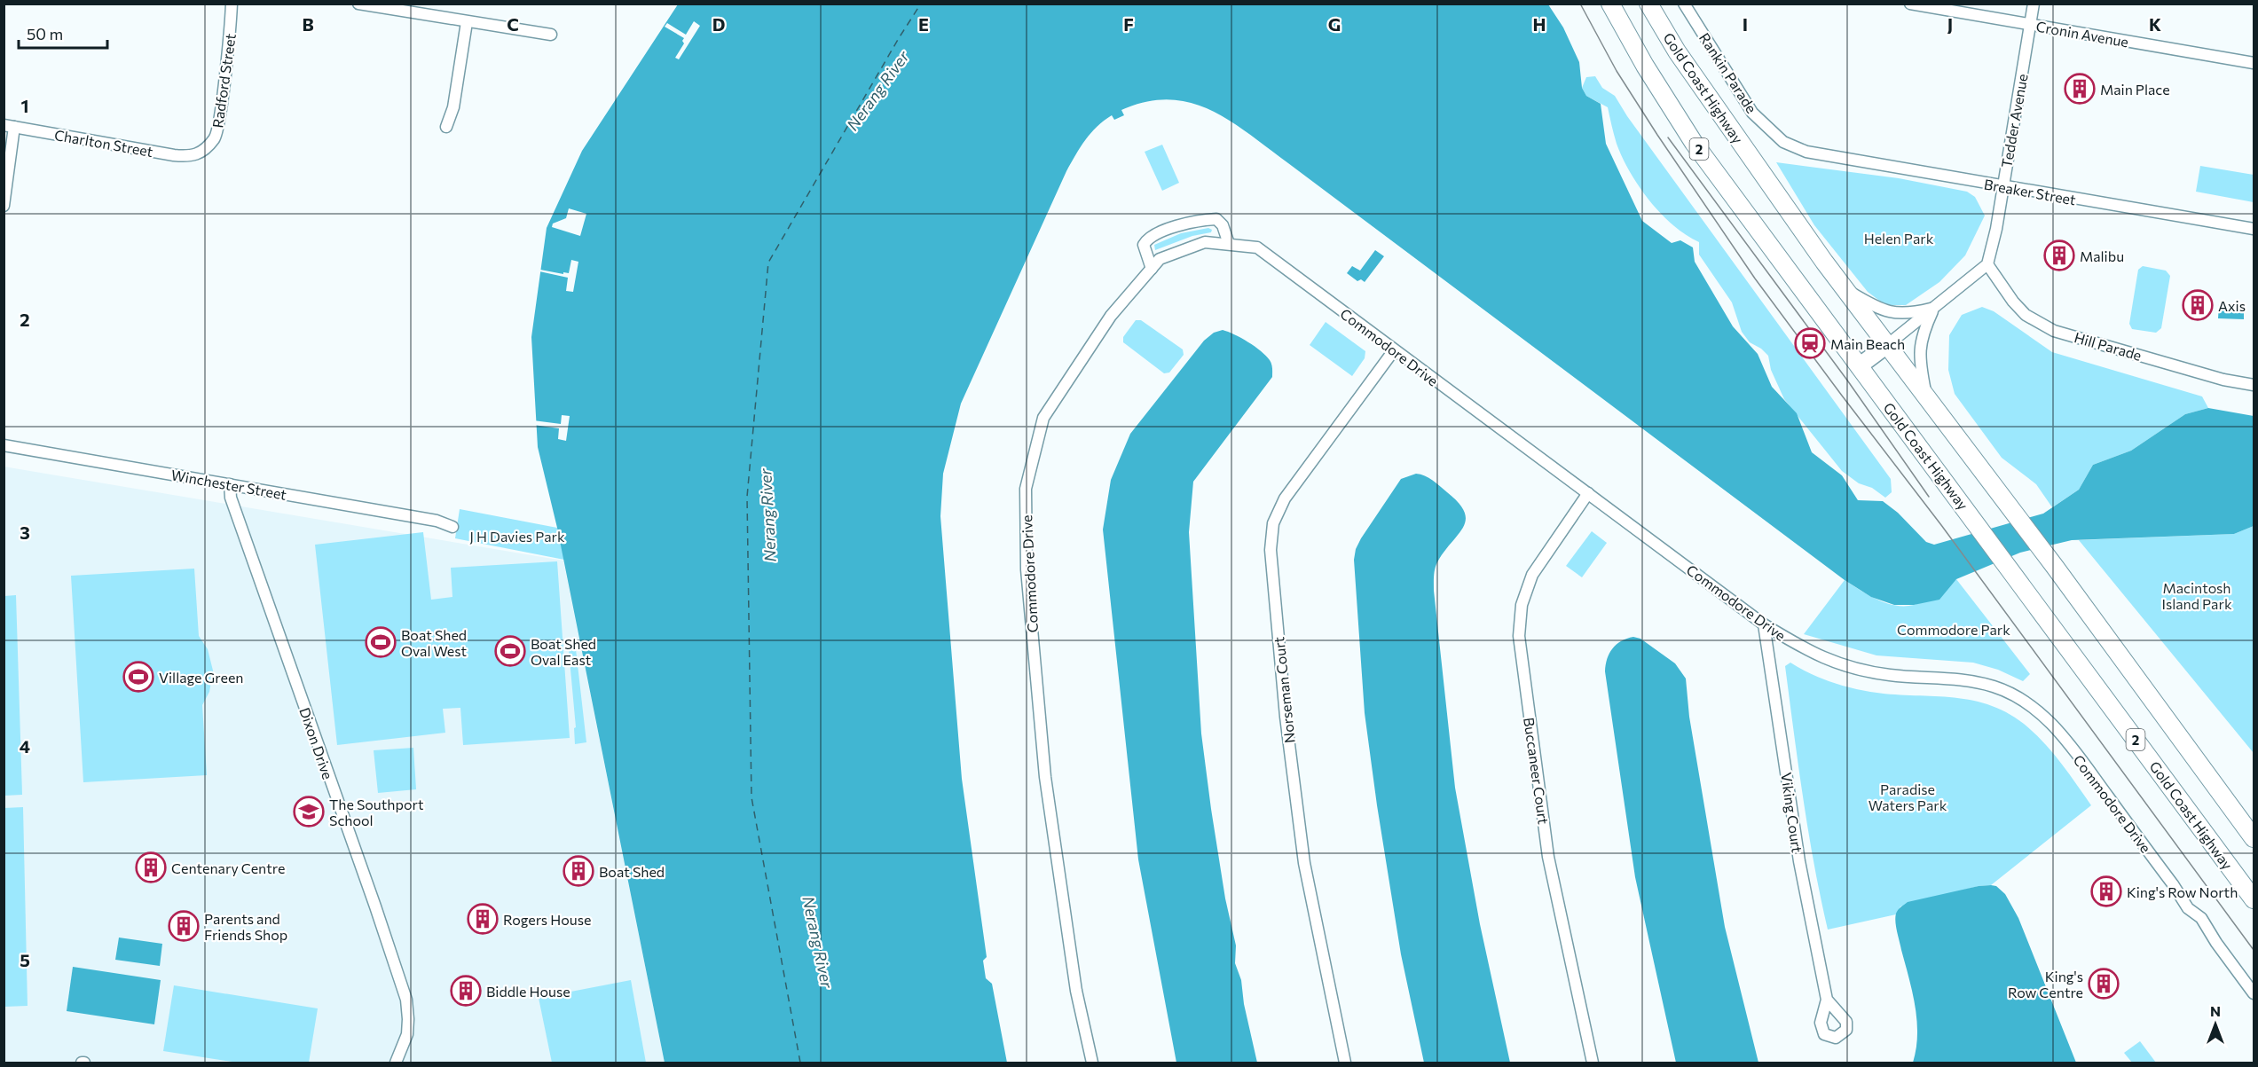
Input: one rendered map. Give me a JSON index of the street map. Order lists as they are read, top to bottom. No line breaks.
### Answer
{"streets":{"highway":["Gold Coast Highway","2"],"street":["Cronin Avenue","Rankin Parade","Radford Street","Tedder Avenue","Charlton Street","Breaker Street","Hill Parade","Commodore Drive","Winchester Street","Norseman Court","Dixon Drive","Buccaneer Court","Viking Court"]},"crossings":[["Cronin Avenue","Tedder Avenue"],["Rankin Parade","Breaker Street"],["Radford Street","Charlton Street"],["Tedder Avenue","Breaker Street"],["Tedder Avenue","Hill Parade"],["Commodore Drive","Norseman Court"],["Commodore Drive","Buccaneer Court"],["Commodore Drive","Viking Court"],["Winchester Street","Dixon Drive"]],"water":["Nerang River"],"parks":["Helen Park","J H Davies Park","Macintosh Island Park","Commodore Park","Paradise Waters Park"],"places":{"building":["Main Place","Malibu","Axis","Centenary Centre","Boat Shed","King's Row North","Rogers House","Parents and Friends Shop","King's Row Centre","Biddle House"],"station":["Main Beach"],"sports":["Boat Shed Oval West","Boat Shed Oval East","Village Green"],"school or university":["The Southport School"]},"scale_bar":"50 m","north":"top","grid":{"columns":["B","C","D","E","F","G","H","I","J","K"],"rows":["1","2","3","4","5"]}}
